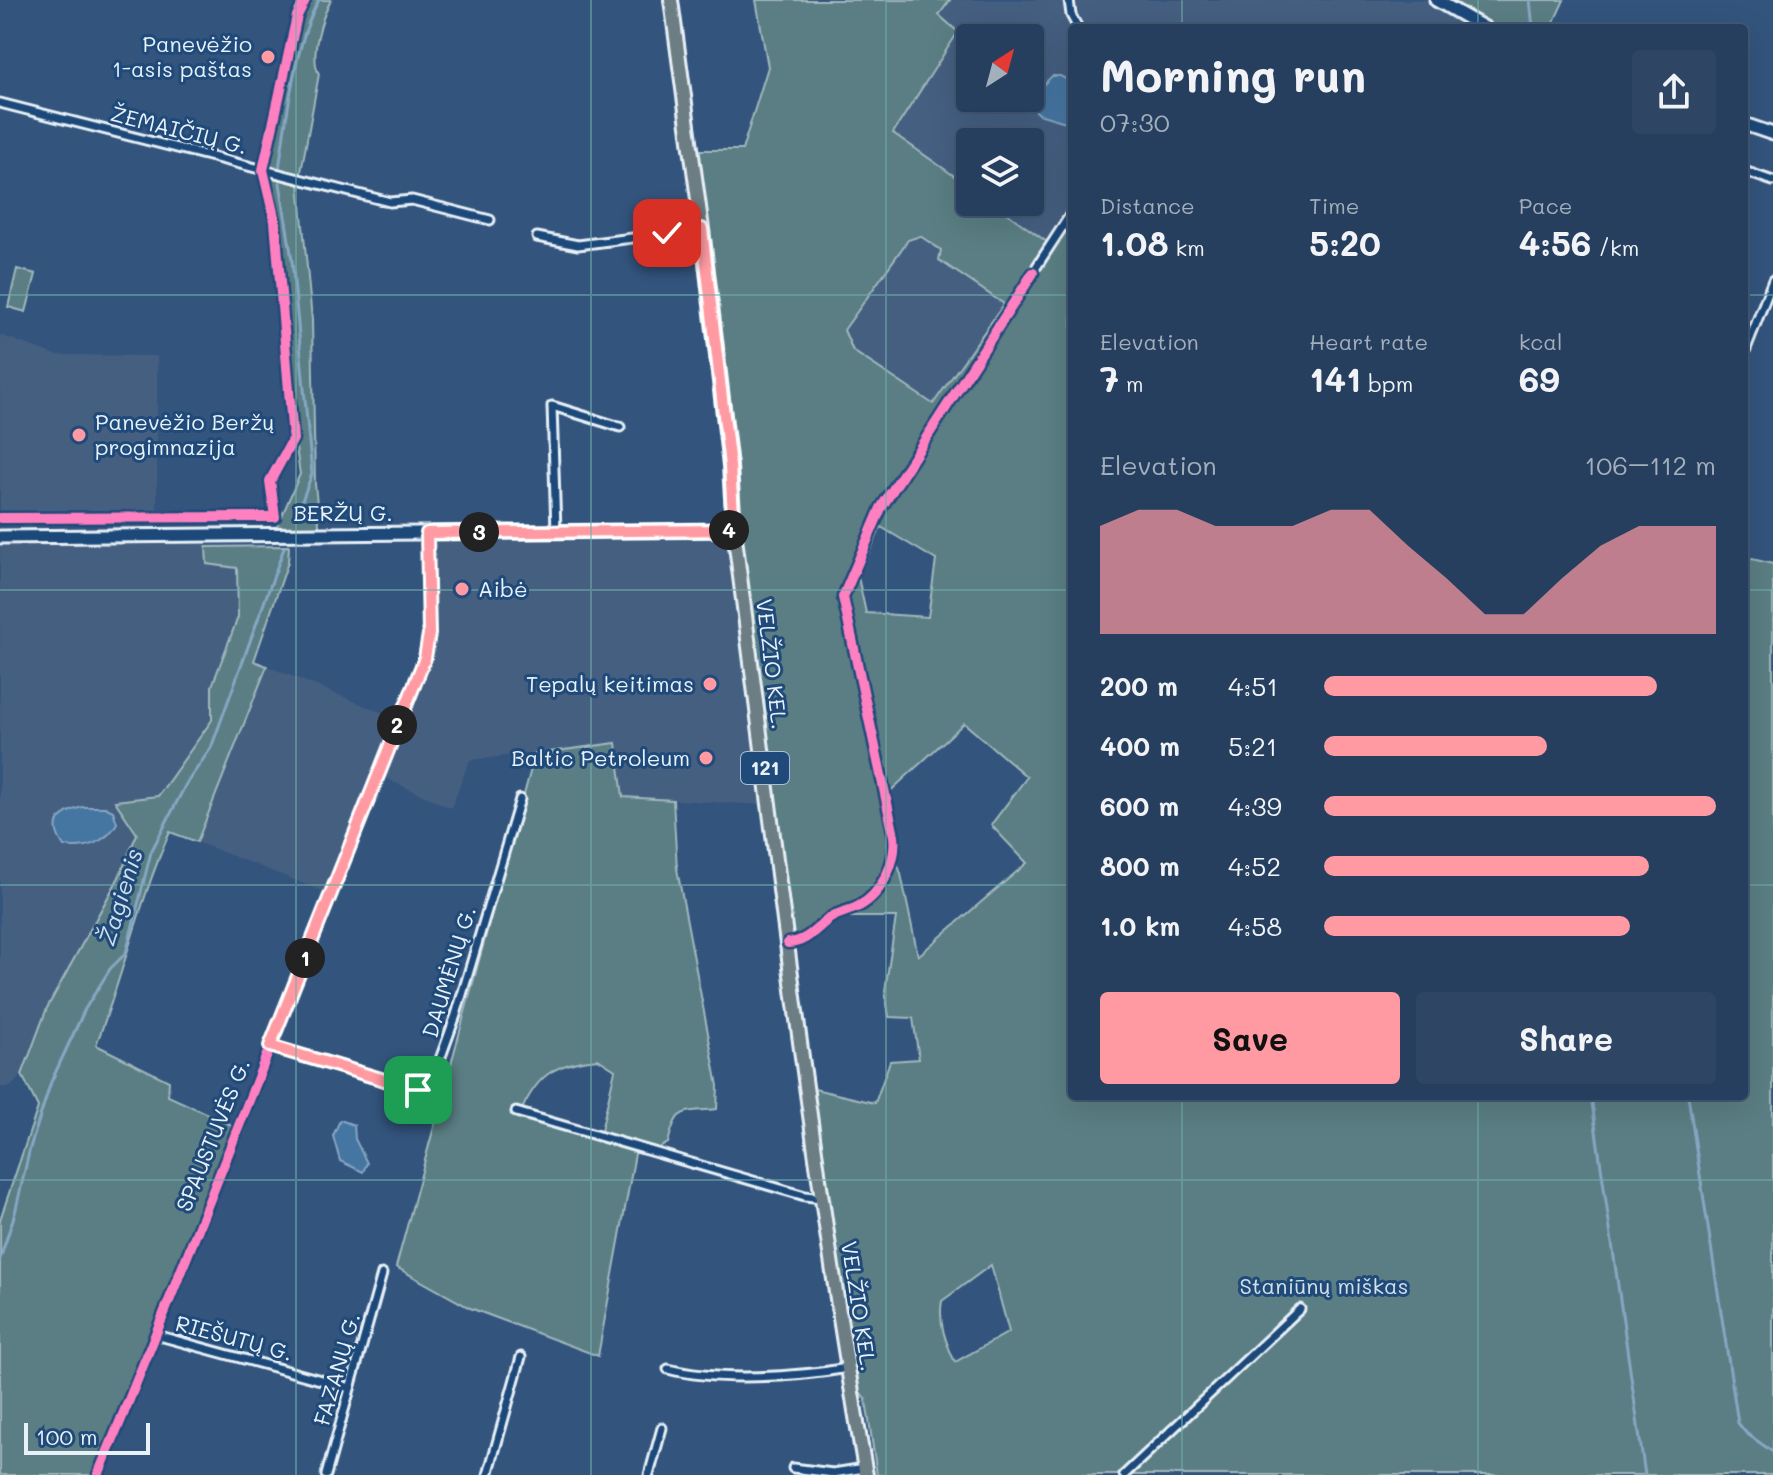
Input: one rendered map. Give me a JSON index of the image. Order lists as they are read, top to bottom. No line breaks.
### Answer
{"streets":{"main road":["BERŽŲ G.","VELŽIO KEL.","121"],"street":["ŽEMAIČIŲ G.","DAUMĖNŲ G.","SPAUSTUVĖS G.","RIEŠUTŲ G.","FAZANŲ G."]},"crossings":[["BERŽŲ G.","VELŽIO KEL."],["BERŽŲ G.","SPAUSTUVĖS G."],["DAUMĖNŲ G.","SPAUSTUVĖS G."],["SPAUSTUVĖS G.","RIEŠUTŲ G."],["RIEŠUTŲ G.","FAZANŲ G."]],"water":["Žagienis"],"parks":["Staniūnų miškas"],"places":["Panevėžio 1-asis paštas","Panevėžio Beržų progimnazija","Aibė","Tepalų keitimas","Baltic Petroleum"],"scale_bar":"100 m","north":"top right","page":{"heading":["Morning run","07:30"],"stats":[["Distance","1.08 km"],["Time","5:20"],["Pace","4:56 /km"],["Elevation","7 m"],["Heart rate","141 bpm"],["kcal","69"]],"chart":["Elevation","106–112 m"],"pins":["4","3","2","1"],"list":[{"name":"200 m","note":"4:51"},{"name":"400 m","note":"5:21"},{"name":"600 m","note":"4:39"},{"name":"800 m","note":"4:52"},{"name":"1.0 km","note":"4:58"}],"buttons":["Save","Share"],"scale":"100 m"}}
